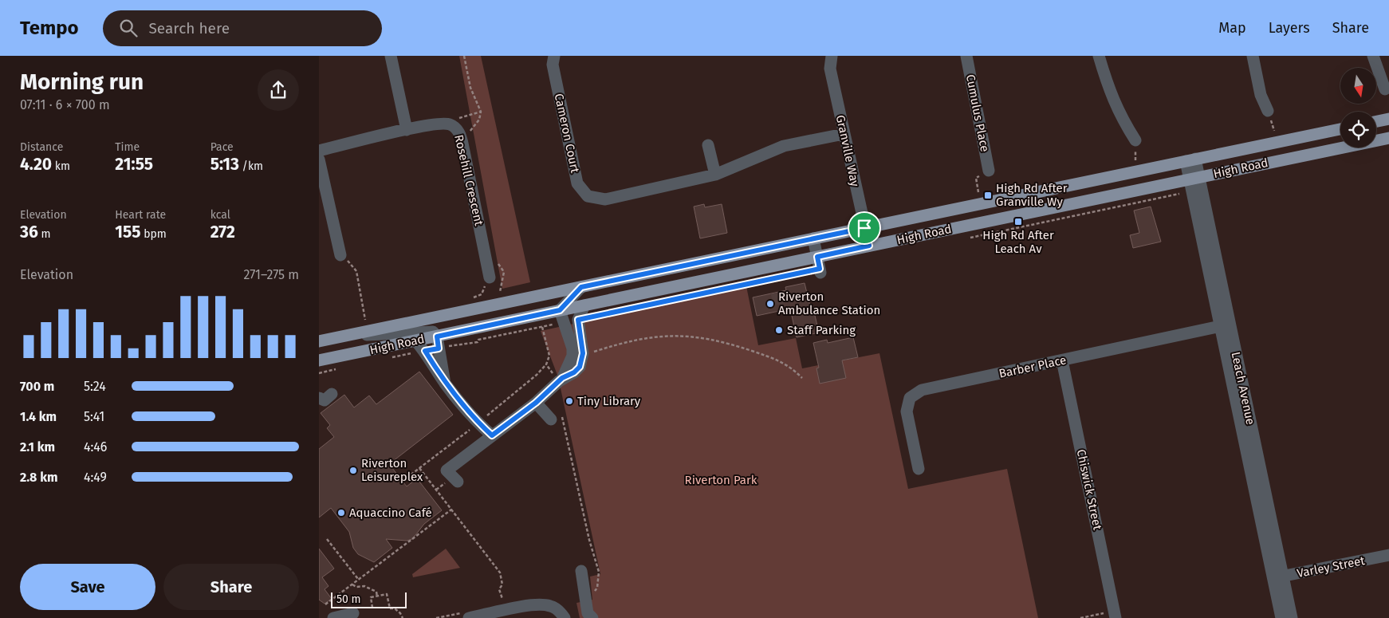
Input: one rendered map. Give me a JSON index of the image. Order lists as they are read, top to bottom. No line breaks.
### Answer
{"streets":{"main road":["High Road"],"street":["Cumulus Place","Cameron Court","Granville Way","Rosehill Crescent","Barber Place","Leach Avenue","Chiswick Street","Varley Street"]},"crossings":[["Cameron Court","Granville Way"],["Granville Way","High Road"],["High Road","Leach Avenue"],["Barber Place","Leach Avenue"],["Barber Place","Chiswick Street"],["Leach Avenue","Varley Street"]],"parks":["Riverton Park"],"places":{"transit":["High Rd After Granville Wy","High Rd After Leach Av"],"other":["Riverton Ambulance Station","Staff Parking","Tiny Library","Riverton Leisureplex","Aquaccino Café"]},"scale_bar":"50 m","north":"bottom","page":{"header":"Tempo","search":"Search here","nav":["Map","Layers","Share"],"heading":["Morning run","07:11 · 6 × 700 m"],"stats":[["Distance","4.20 km"],["Time","21:55"],["Pace","5:13 /km"],["Elevation","36 m"],["Heart rate","155 bpm"],["kcal","272"]],"chart":["Elevation","271–275 m"],"list":[{"name":"700 m","note":"5:24"},{"name":"1.4 km","note":"5:41"},{"name":"2.1 km","note":"4:46"},{"name":"2.8 km","note":"4:49"}],"buttons":["Save","Share"],"scale":"50 m"}}
